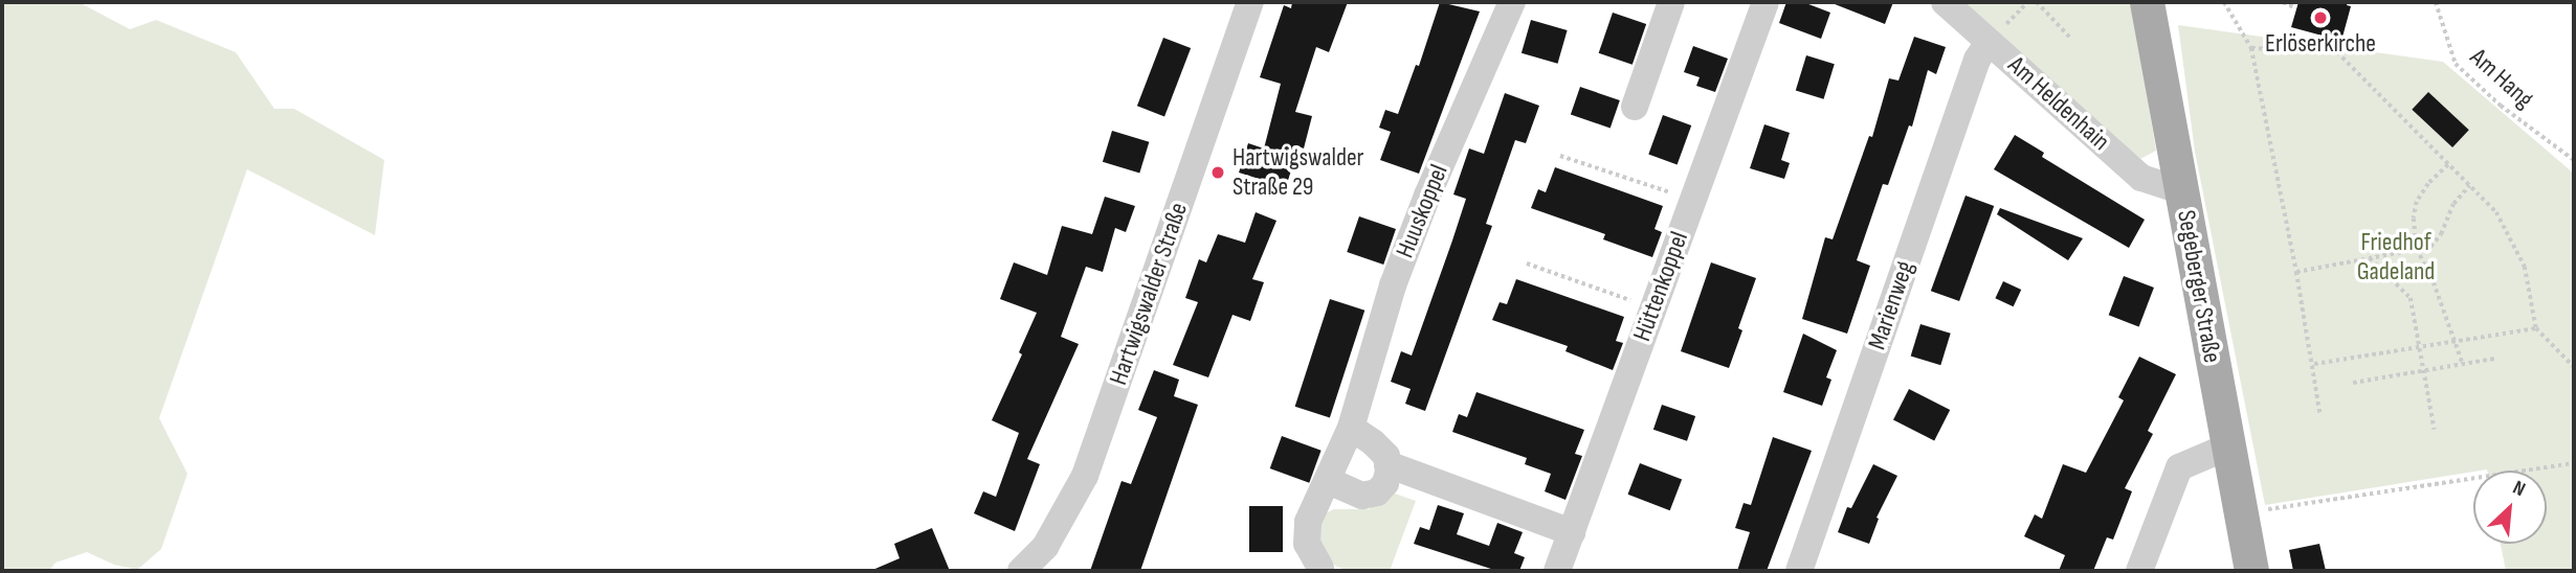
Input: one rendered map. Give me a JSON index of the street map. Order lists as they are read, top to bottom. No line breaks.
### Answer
{"streets":{"main road":["Segeberger Straße"],"street":["Am Heldenhain","Huuskoppel","Hüttenkoppel","Hartwigswalder Straße","Marienweg"],"path":["Am Hang"]},"crossings":[["Am Heldenhain","Segeberger Straße"],["Am Heldenhain","Marienweg"]],"parks":["Friedhof Gadeland"],"places":["Erlöserkirche","Hartwigswalder Straße 29"],"north":"top right"}
